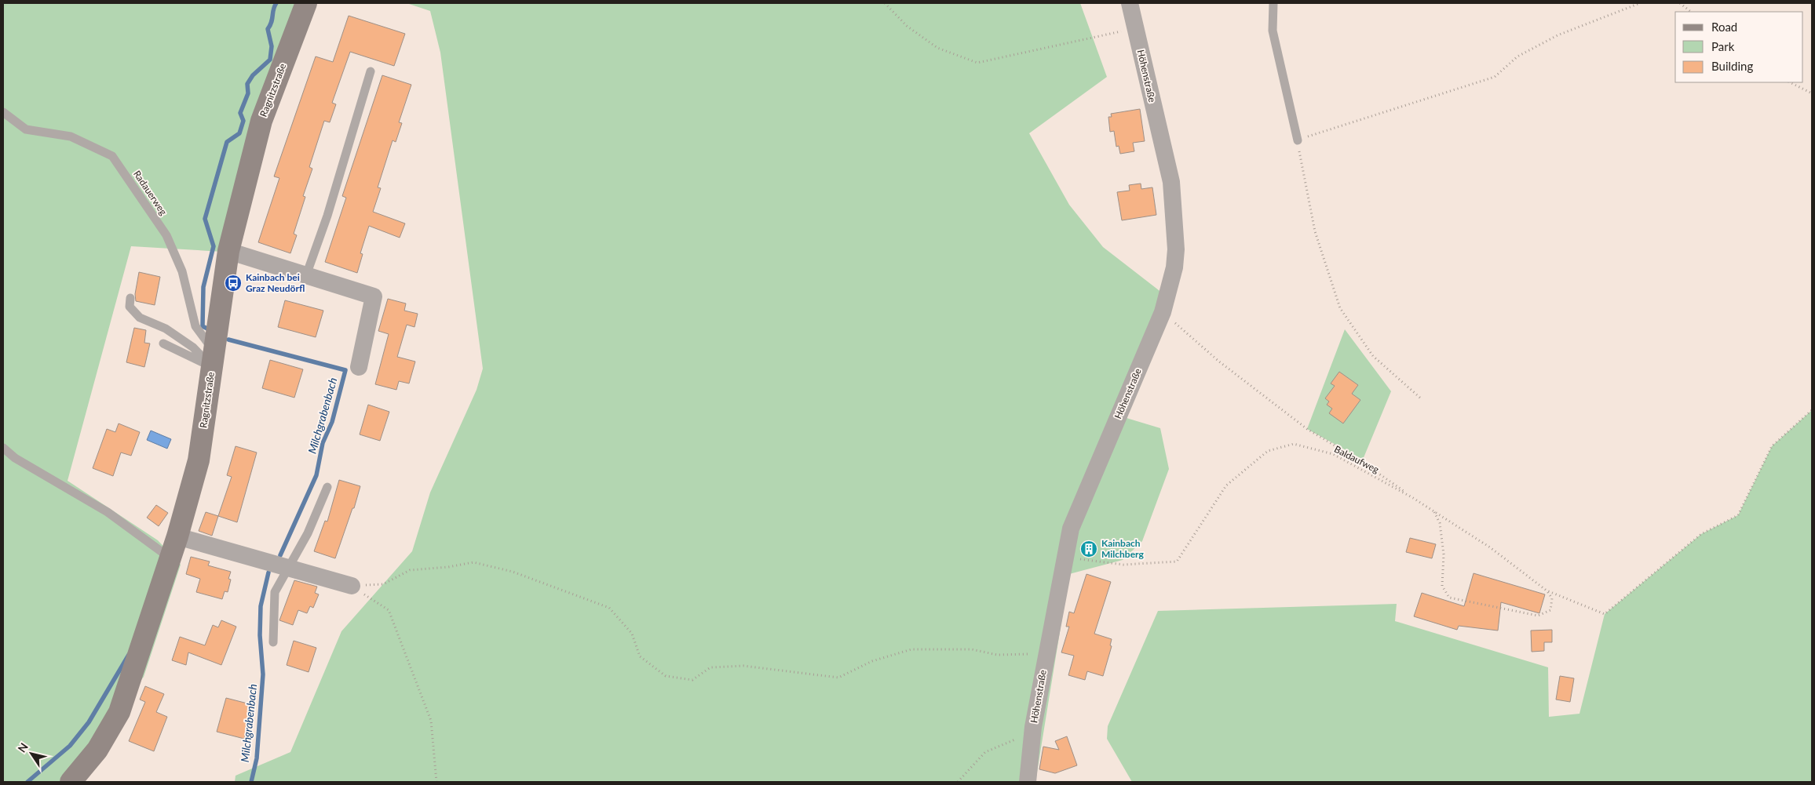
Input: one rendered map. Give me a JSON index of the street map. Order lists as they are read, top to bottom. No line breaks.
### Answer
{"streets":{"main road":["Ragnitzstraße"],"street":["Höhenstraße"],"lane":["Radauerweg"],"path":["Baldaufweg"]},"crossings":[["Höhenstraße","Baldaufweg"],["Ragnitzstraße","Radauerweg"]],"water":["Milchgrabenbach"],"places":{"bus stop":["Kainbach bei Graz Neudörfl"],"building":["Kainbach Milchberg"]},"legend":["Road","Park","Building"],"north":"top left"}
